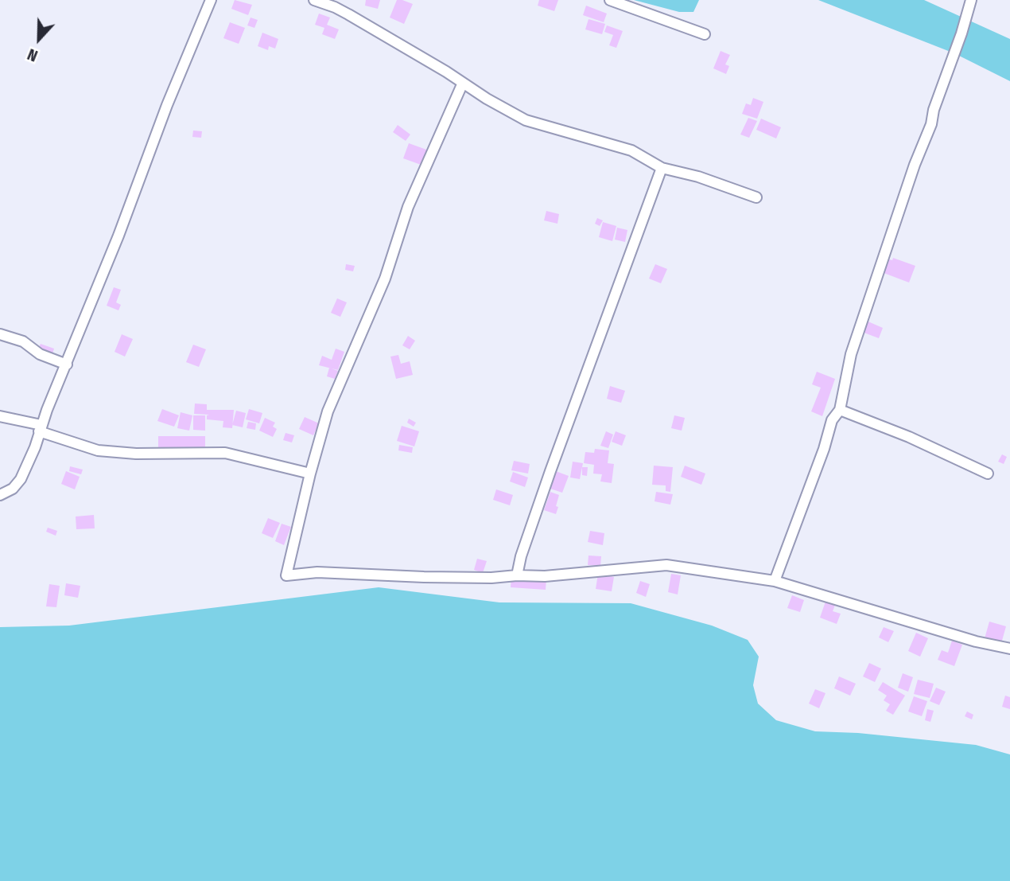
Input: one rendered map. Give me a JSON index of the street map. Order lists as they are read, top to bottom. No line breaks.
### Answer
{"north":"bottom"}
